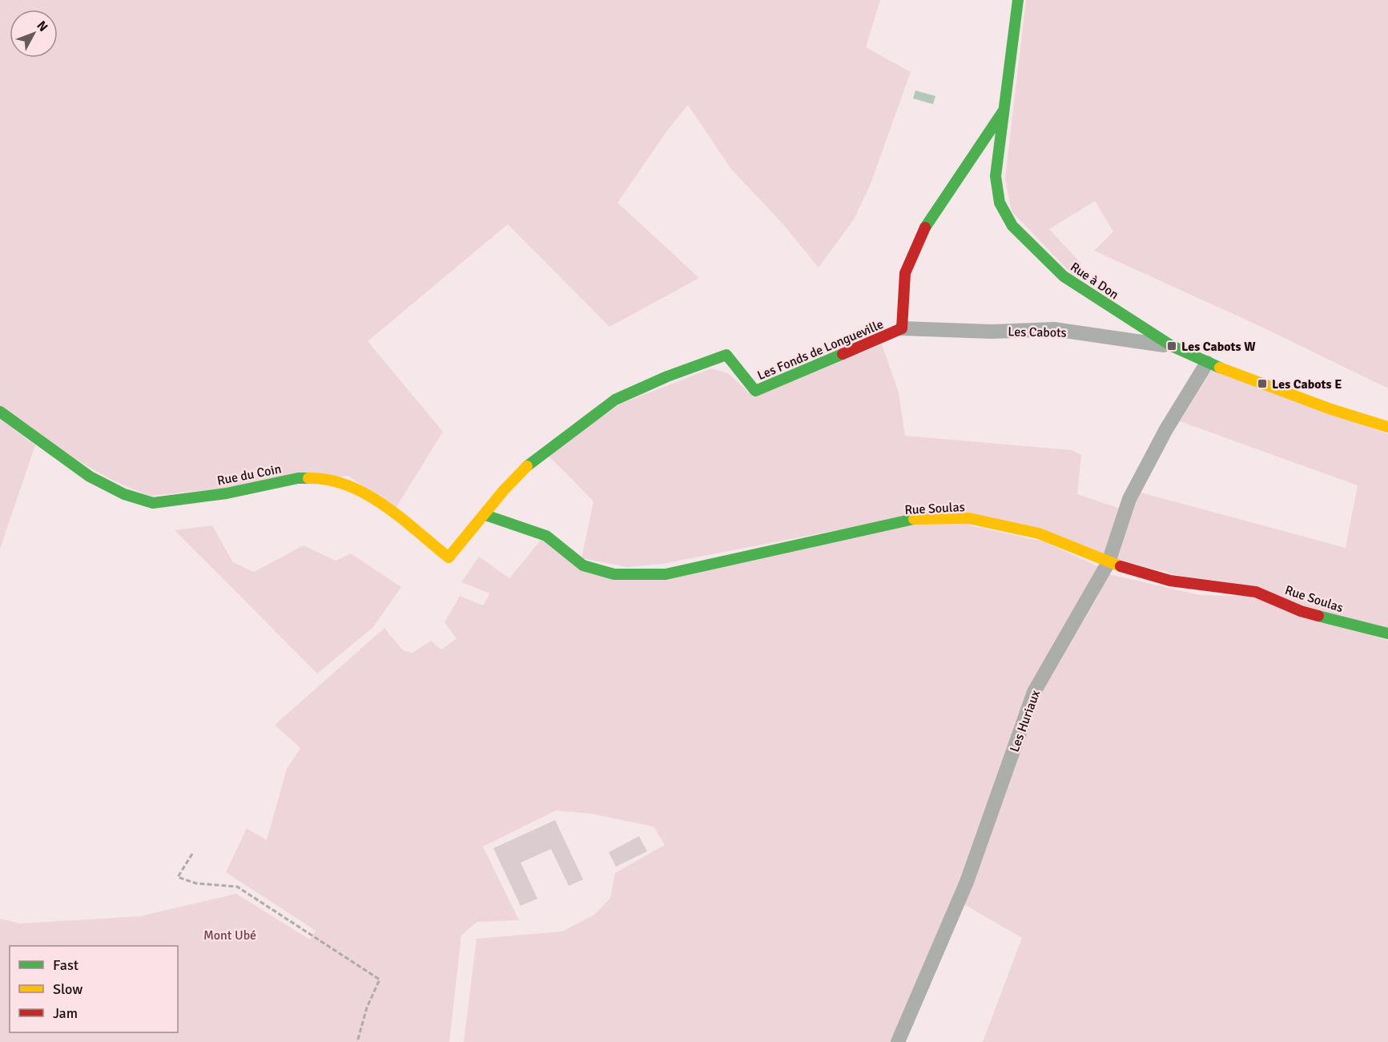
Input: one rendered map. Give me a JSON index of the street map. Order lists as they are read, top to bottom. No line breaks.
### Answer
{"streets":{"street":["Rue à Don","Les Cabots","Les Fonds de Longueville","Rue du Coin","Rue Soulas","Les Huriaux"]},"crossings":[["Rue à Don","Les Cabots"],["Rue à Don","Les Fonds de Longueville"],["Rue à Don","Les Huriaux"],["Les Cabots","Les Fonds de Longueville"],["Les Fonds de Longueville","Rue du Coin"],["Les Fonds de Longueville","Rue Soulas"],["Rue du Coin","Rue Soulas"],["Rue Soulas","Les Huriaux"]],"parks":["Mont Ubé"],"places":{"transit":["Les Cabots W","Les Cabots E"]},"legend":["Fast","Slow","Jam"],"north":"top right"}
